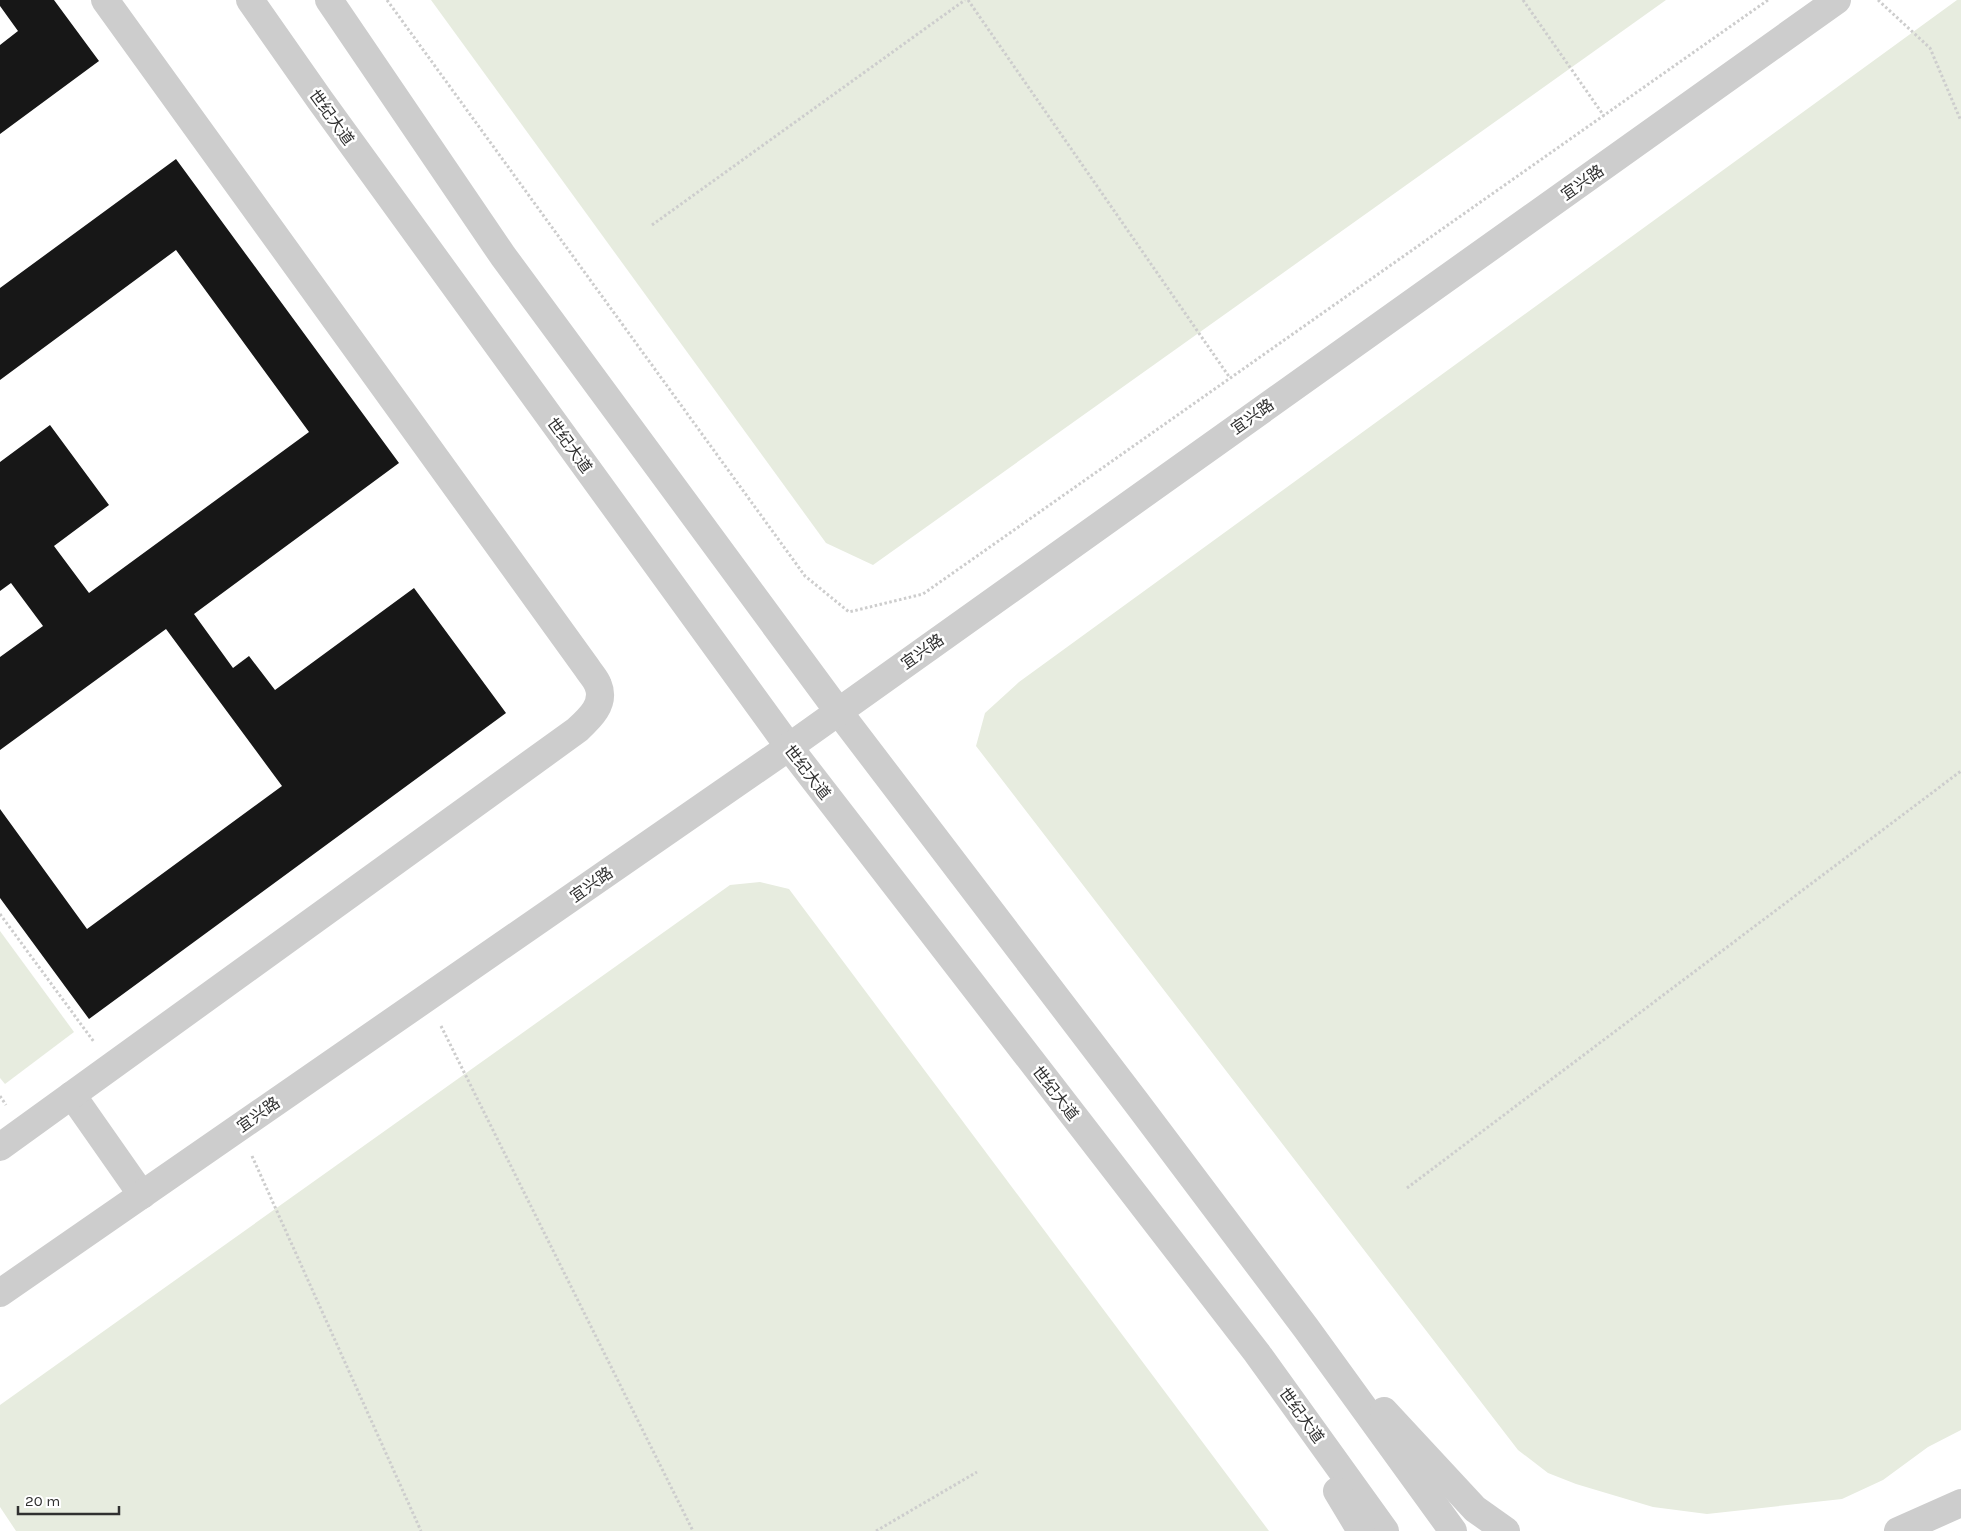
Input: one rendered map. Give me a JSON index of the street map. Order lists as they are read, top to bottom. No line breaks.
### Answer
{"streets":{"street":["世纪大道","宜兴路"]},"crossings":[["世纪大道","宜兴路"]],"scale_bar":"20 m"}
